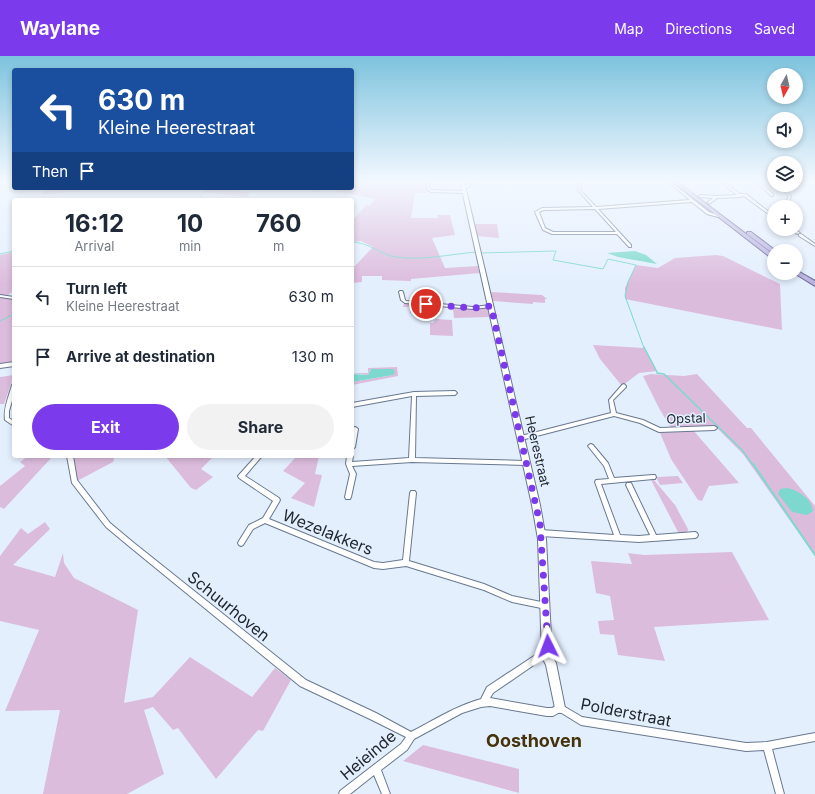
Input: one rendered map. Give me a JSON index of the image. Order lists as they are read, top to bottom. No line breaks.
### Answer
{"streets":{"street":["Opstal","Heerestraat","Wezelakkers","Schuurhoven","Polderstraat","Heieinde"]},"crossings":[["Heerestraat","Wezelakkers"],["Heerestraat","Polderstraat"],["Schuurhoven","Heieinde"]],"districts":["Oosthoven"],"north":"bottom","page":{"header":"Waylane","nav":["Map","Directions","Saved"],"map_buttons":["+","−"],"turn":["630 m","Kleine Heerestraat"],"then":"Then","eta":["16:12","Arrival","10","min","760","m"],"list":[{"name":"Turn left","note":"Kleine Heerestraat","value":"630 m"},{"name":"Arrive at destination","value":"130 m"}],"buttons":["Exit","Share"]}}
